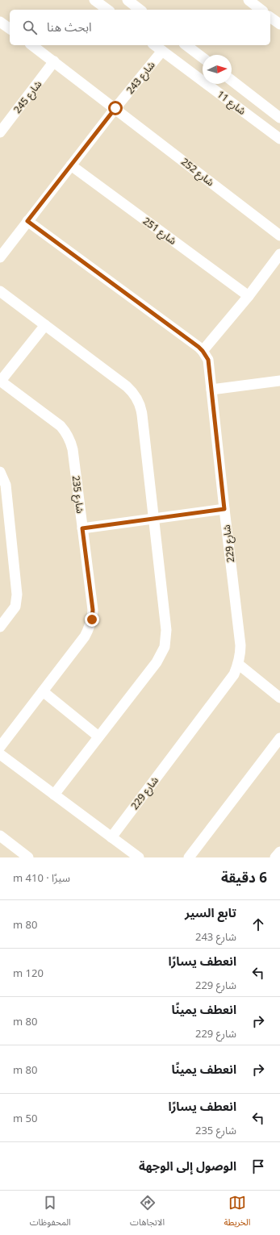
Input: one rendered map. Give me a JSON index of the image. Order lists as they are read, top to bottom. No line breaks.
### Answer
{"streets":{"street":["شارع 243","شارع 245","شارع 11","شارع 252","شارع 251","شارع 235","شارع 229"]},"crossings":[["شارع 243","شارع 11"],["شارع 243","شارع 252"],["شارع 243","شارع 251"],["شارع 245","شارع 252"]],"north":"right","page":{"search":"ابحث هنا","heading":["6 دقيقة","سيرًا · 410 m"],"list":[["تابع السير","شارع 243","80 m"],["انعطف يسارًا","شارع 229","120 m"],["انعطف يمينًا","شارع 229","80 m"],["انعطف يمينًا","80 m"],["انعطف يسارًا","شارع 235","50 m"],"الوصول إلى الوجهة"],"nav":["الخريطة","الاتجاهات","المحفوظات"]}}
